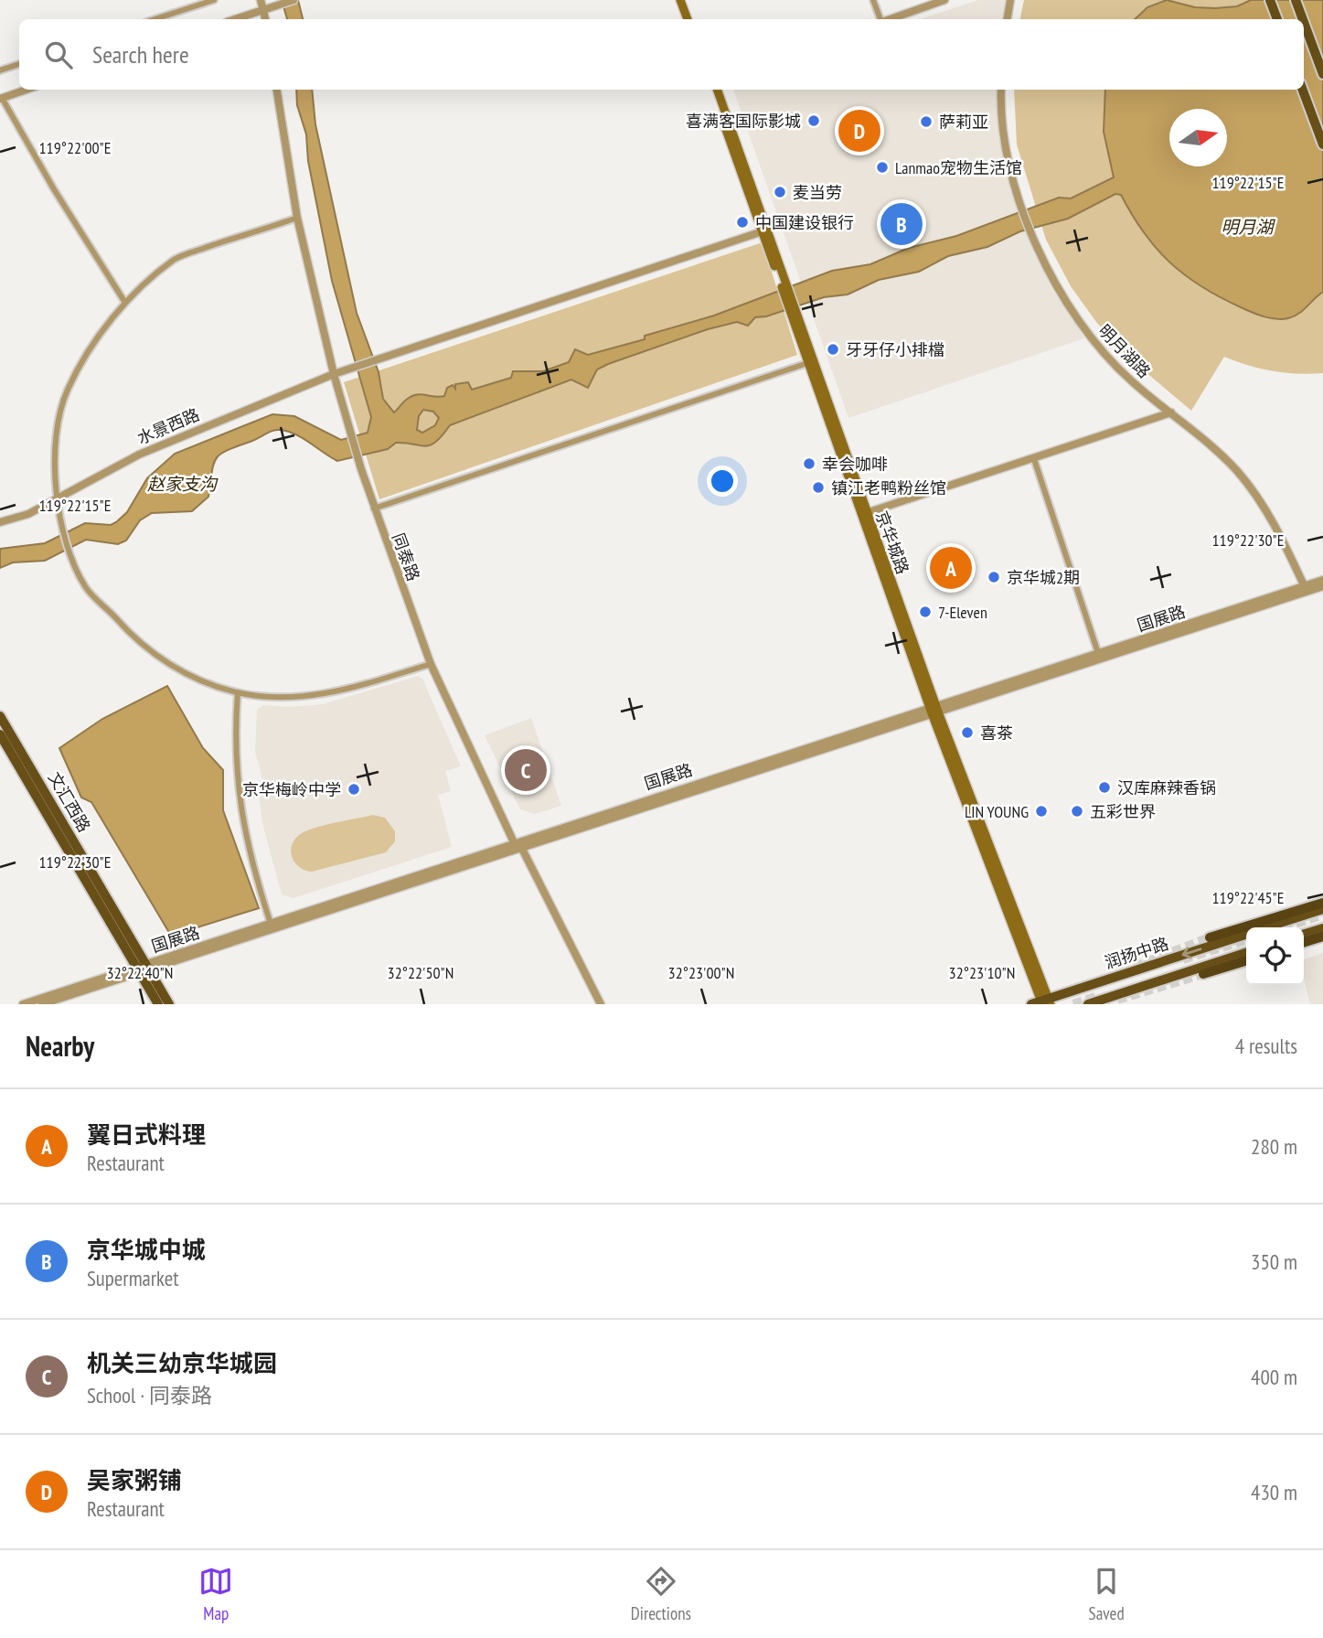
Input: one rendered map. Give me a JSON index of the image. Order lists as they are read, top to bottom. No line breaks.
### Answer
{"streets":{"main road":["京华城路","文汇西路","润扬中路"],"street":["明月湖路","水景西路","同泰路","国展路"]},"crossings":[["明月湖路","国展路"],["水景西路","京华城路"],["水景西路","同泰路"],["京华城路","国展路"],["京华城路","润扬中路"],["同泰路","国展路"],["国展路","文汇西路"]],"water":["明月湖","赵家支沟"],"places":["喜满客国际影城","萨莉亚","Lanmao宠物生活馆","麦当劳","中国建设银行","牙牙仔小排檔","幸会咖啡","镇江老鸭粉丝馆","京华城2期","7-Eleven","喜茶","汉库麻辣香锅","京华梅岭中学","LIN YOUNG","五彩世界"],"north":"right","page":{"search":"Search here","pins":["D","B","A","C"],"heading":["Nearby","4 results"],"list":[{"mark":"A","name":"翼日式料理","note":"Restaurant","value":"280 m"},{"mark":"B","name":"京华城中城","note":"Supermarket","value":"350 m"},{"mark":"C","name":"机关三幼京华城园","note":"School · 同泰路","value":"400 m"},{"mark":"D","name":"吴家粥铺","note":"Restaurant","value":"430 m"}],"nav":["Map","Directions","Saved"]},"coordinates":["119°22'00\"E","119°22'15\"E","119°22'30\"E","119°22'45\"E","32°22'40\"N","32°22'50\"N","32°23'00\"N","32°23'10\"N"]}
